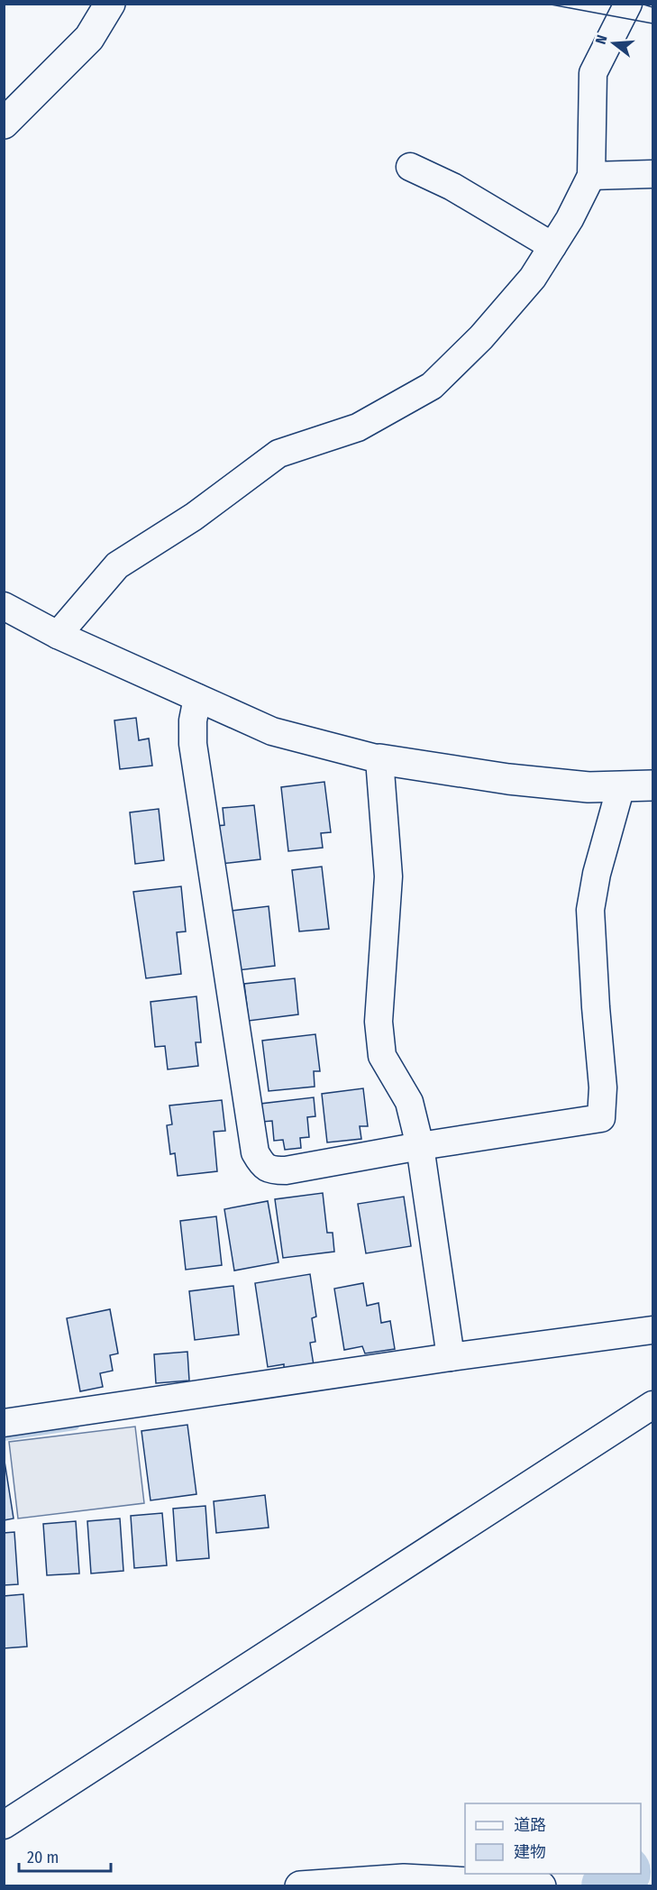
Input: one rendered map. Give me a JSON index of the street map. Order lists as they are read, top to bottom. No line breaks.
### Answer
{"legend":["道路","建物"],"scale_bar":"20 m","north":"left"}
